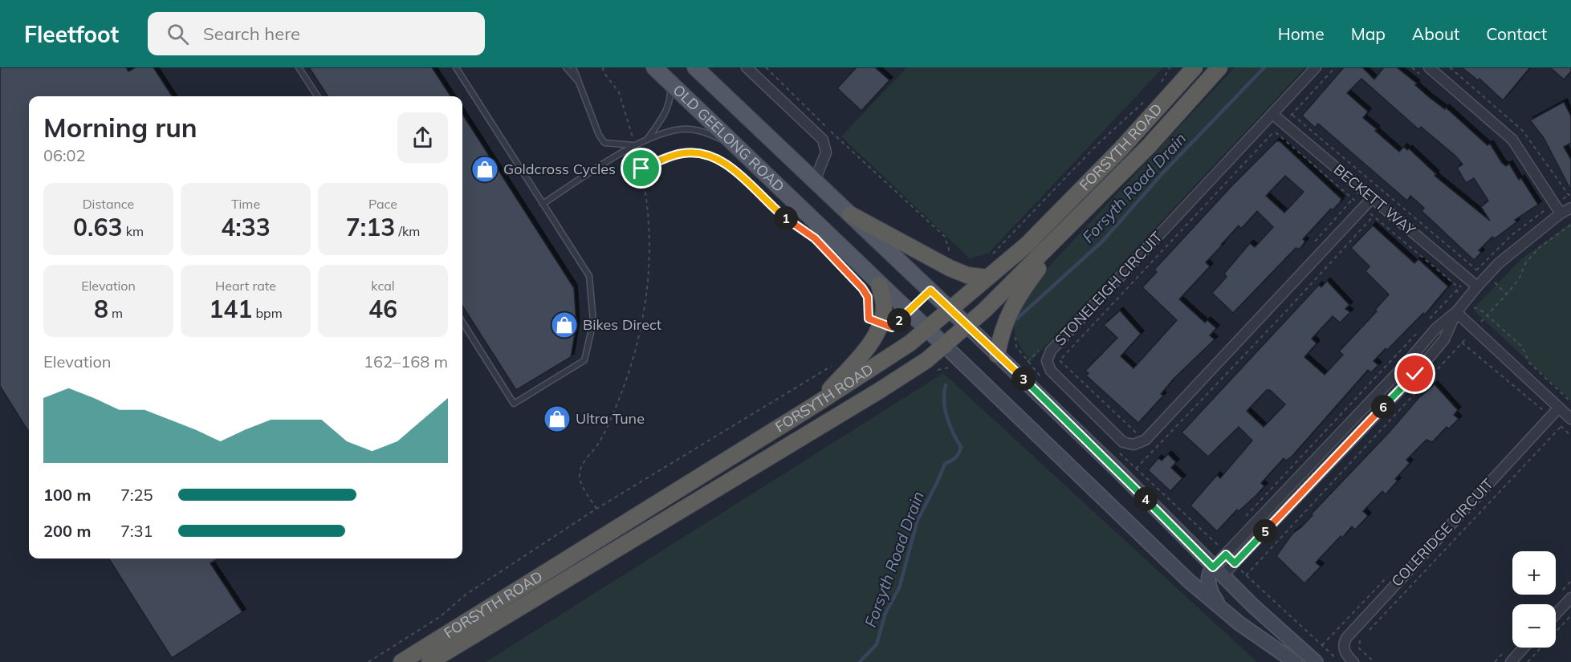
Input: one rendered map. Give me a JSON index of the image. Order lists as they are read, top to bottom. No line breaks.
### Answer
{"streets":{"highway":["FORSYTH ROAD"],"main road":["OLD GEELONG ROAD"],"street":["BECKETT WAY","STONELEIGH CIRCUIT","COLERIDGE CIRCUIT"]},"crossings":[["OLD GEELONG ROAD","FORSYTH ROAD"],["BECKETT WAY","STONELEIGH CIRCUIT"]],"water":["Forsyth Road Drain"],"places":{"shop":["Goldcross Cycles","Bikes Direct","Ultra Tune"]},"page":{"header":"Fleetfoot","search":"Search here","nav":["Home","Map","About","Contact"],"heading":["Morning run","06:02"],"stats":[["Distance","0.63 km"],["Time","4:33"],["Pace","7:13 /km"],["Elevation","8 m"],["Heart rate","141 bpm"],["kcal","46"]],"pins":["1","2","3","6","4","5"],"chart":["Elevation","162–168 m"],"list":[{"name":"100 m","note":"7:25"},{"name":"200 m","note":"7:31"}],"map_buttons":["+","−"]}}
